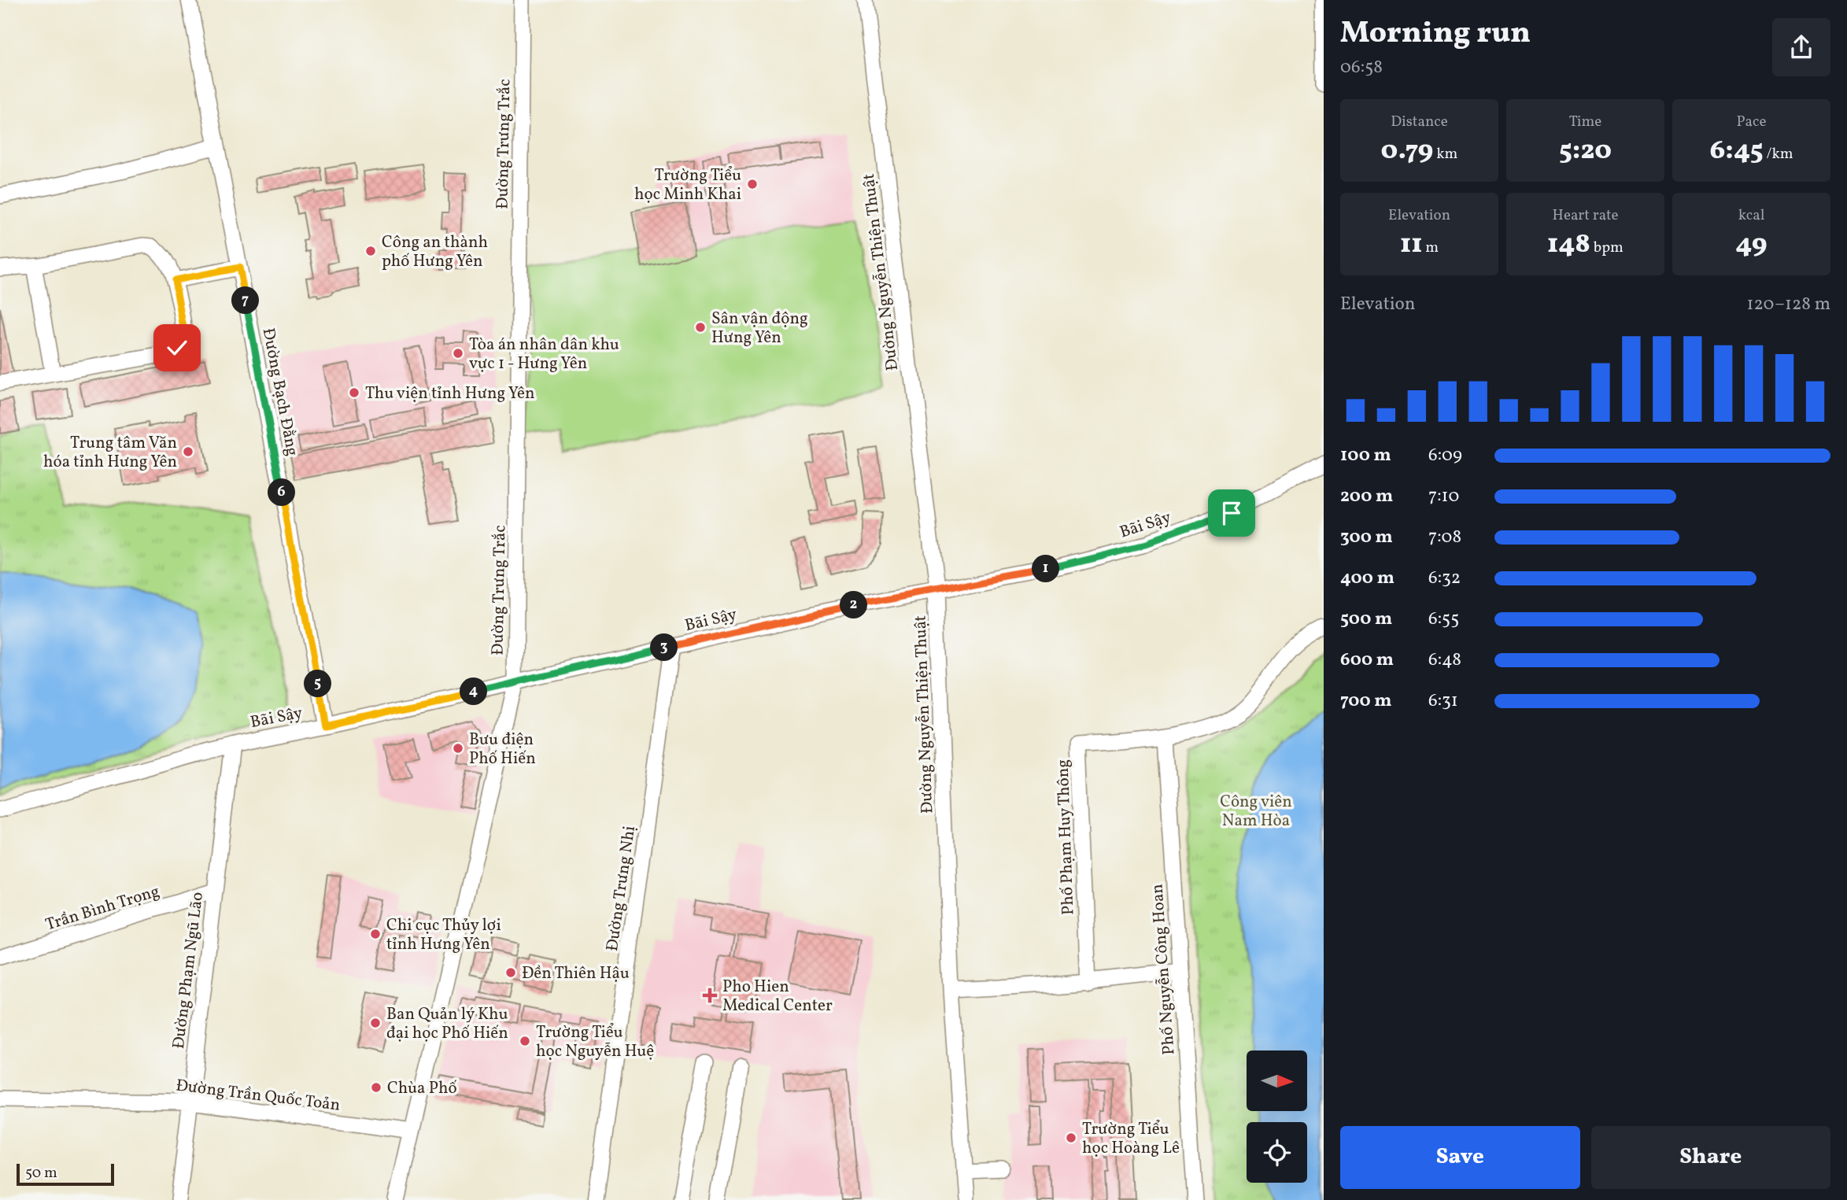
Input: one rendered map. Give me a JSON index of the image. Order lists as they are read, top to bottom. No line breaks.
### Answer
{"streets":{"street":["Đường Trưng Trắc","Đường Nguyễn Thiện Thuật","Đường Bạch Đằng","Bãi Sậy","Phố Phạm Huy Thông","Đường Trưng Nhị","Trần Bình Trọng","Phố Nguyễn Công Hoan","Đường Phạm Ngũ Lão","Đường Trần Quốc Toản"]},"crossings":[["Đường Trưng Trắc","Bãi Sậy"],["Đường Trưng Trắc","Đường Trần Quốc Toản"],["Đường Nguyễn Thiện Thuật","Bãi Sậy"],["Đường Bạch Đằng","Bãi Sậy"],["Bãi Sậy","Đường Trưng Nhị"],["Bãi Sậy","Đường Phạm Ngũ Lão"],["Phố Phạm Huy Thông","Phố Nguyễn Công Hoan"],["Trần Bình Trọng","Đường Phạm Ngũ Lão"],["Đường Phạm Ngũ Lão","Đường Trần Quốc Toản"]],"parks":["Công viên Nam Hòa"],"places":{"other":["Trường Tiểu học Minh Khai","Công an thành phố Hưng Yên","Sân vận động Hưng Yên","Tòa án nhân dân khu vực 1 - Hưng Yên","Thu viện tỉnh Hưng Yên","Trung tâm Văn hóa tỉnh Hưng Yên","Bưu điện Phố Hiến","Chi cục Thủy lợi tỉnh Hưng Yên","Đền Thiên Hậu","Ban Quản lý Khu đại học Phố Hiến","Trường Tiểu học Nguyễn Huệ","Chùa Phố","Trường Tiểu học Hoàng Lê"],"health":["Pho Hien Medical Center"]},"scale_bar":"50 m","north":"right","page":{"heading":["Morning run","06:58"],"stats":[["Distance","0.79 km"],["Time","5:20"],["Pace","6:45 /km"],["Elevation","11 m"],["Heart rate","148 bpm"],["kcal","49"]],"chart":["Elevation","120–128 m"],"pins":["7","6","1","2","3","5","4"],"list":[{"name":"100 m","note":"6:09"},{"name":"200 m","note":"7:10"},{"name":"300 m","note":"7:08"},{"name":"400 m","note":"6:32"},{"name":"500 m","note":"6:55"},{"name":"600 m","note":"6:48"},{"name":"700 m","note":"6:31"}],"buttons":["Save","Share"],"scale":"50 m"}}
